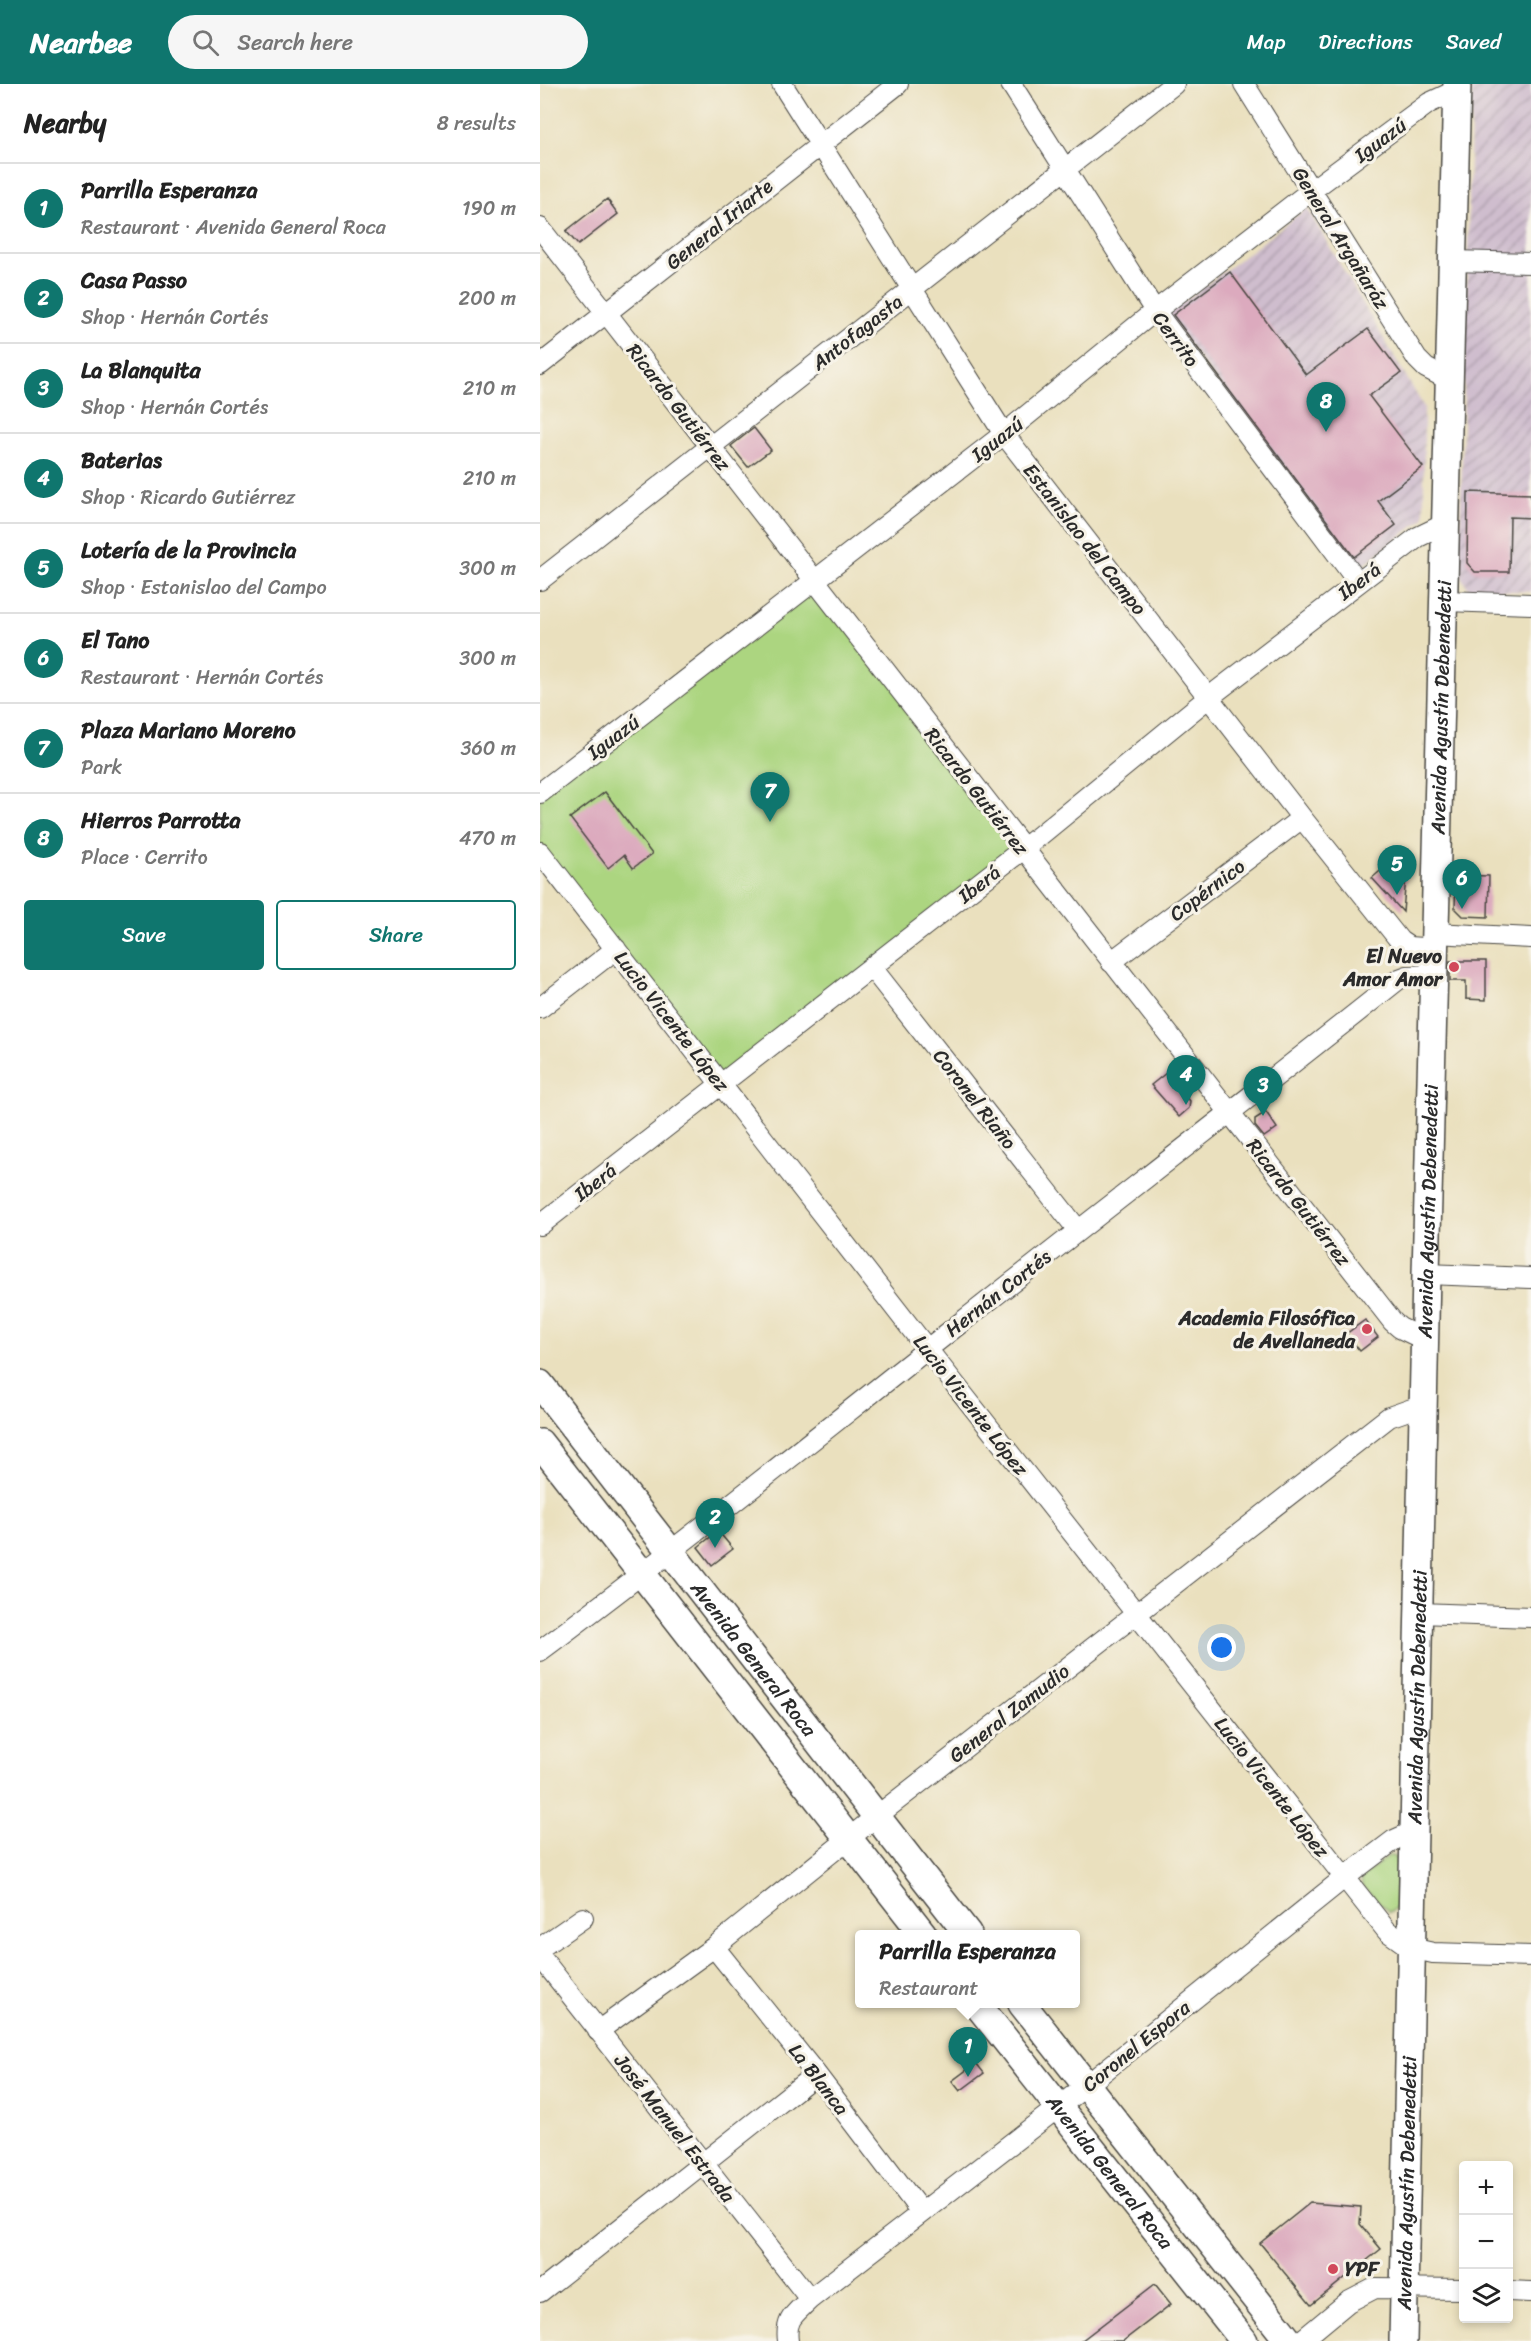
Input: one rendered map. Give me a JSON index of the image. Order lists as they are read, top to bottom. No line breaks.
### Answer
{"streets":{"main road":["Avenida Agustín Debenedetti","Avenida General Roca"],"street":["Iguazú","General Iriarte","General Argañaráz","Antofagasta","Cerrito","Ricardo Gutiérrez","Estanislao del Campo","Iberá","Copérnico","Lucio Vicente López","Coronel Riaño","Hernán Cortés","General Zamudio","Coronel Espora","La Blanca","José Manuel Estrada"]},"crossings":[["Iguazú","General Argañaráz"],["Iguazú","Cerrito"],["Iguazú","Ricardo Gutiérrez"],["Iguazú","Estanislao del Campo"],["Iguazú","Avenida Agustín Debenedetti"],["General Iriarte","Ricardo Gutiérrez"],["General Iriarte","Estanislao del Campo"],["General Argañaráz","Avenida Agustín Debenedetti"],["Antofagasta","Cerrito"],["Antofagasta","Ricardo Gutiérrez"],["Antofagasta","Estanislao del Campo"],["Cerrito","Iberá"],["Ricardo Gutiérrez","Iberá"],["Ricardo Gutiérrez","Avenida Agustín Debenedetti"],["Ricardo Gutiérrez","Copérnico"],["Ricardo Gutiérrez","Hernán Cortés"],["Estanislao del Campo","Iberá"],["Estanislao del Campo","Copérnico"],["Estanislao del Campo","Hernán Cortés"],["Iberá","Avenida Agustín Debenedetti"],["Iberá","Lucio Vicente López"],["Iberá","Coronel Riaño"],["Avenida Agustín Debenedetti","Lucio Vicente López"],["Avenida Agustín Debenedetti","Hernán Cortés"],["Avenida Agustín Debenedetti","General Zamudio"],["Avenida Agustín Debenedetti","Coronel Espora"],["Lucio Vicente López","Hernán Cortés"],["Lucio Vicente López","General Zamudio"],["Lucio Vicente López","Coronel Espora"],["Coronel Riaño","Hernán Cortés"],["Hernán Cortés","Avenida General Roca"],["Avenida General Roca","General Zamudio"],["Avenida General Roca","Coronel Espora"],["General Zamudio","La Blanca"],["General Zamudio","José Manuel Estrada"],["Coronel Espora","La Blanca"],["Coronel Espora","José Manuel Estrada"]],"places":["El Nuevo Amor Amor","Academia Filosófica de Avellaneda","YPF"],"page":{"header":"Nearbee","search":"Search here","nav":["Map","Directions","Saved"],"heading":["Nearby","8 results"],"list":[{"mark":"1","name":"Parrilla Esperanza","note":"Restaurant · Avenida General Roca","value":"190 m"},{"mark":"2","name":"Casa Passo","note":"Shop · Hernán Cortés","value":"200 m"},{"mark":"3","name":"La Blanquita","note":"Shop · Hernán Cortés","value":"210 m"},{"mark":"4","name":"Baterias","note":"Shop · Ricardo Gutiérrez","value":"210 m"},{"mark":"5","name":"Lotería de la Provincia","note":"Shop · Estanislao del Campo","value":"300 m"},{"mark":"6","name":"El Tano","note":"Restaurant · Hernán Cortés","value":"300 m"},{"mark":"7","name":"Plaza Mariano Moreno","note":"Park","value":"360 m"},{"mark":"8","name":"Hierros Parrotta","note":"Place · Cerrito","value":"470 m"}],"pins":["8","7","5","6","4","3","2","1"],"buttons":["Save","Share"],"popup":["Parrilla Esperanza","Restaurant"],"map_buttons":["+","−"]}}
